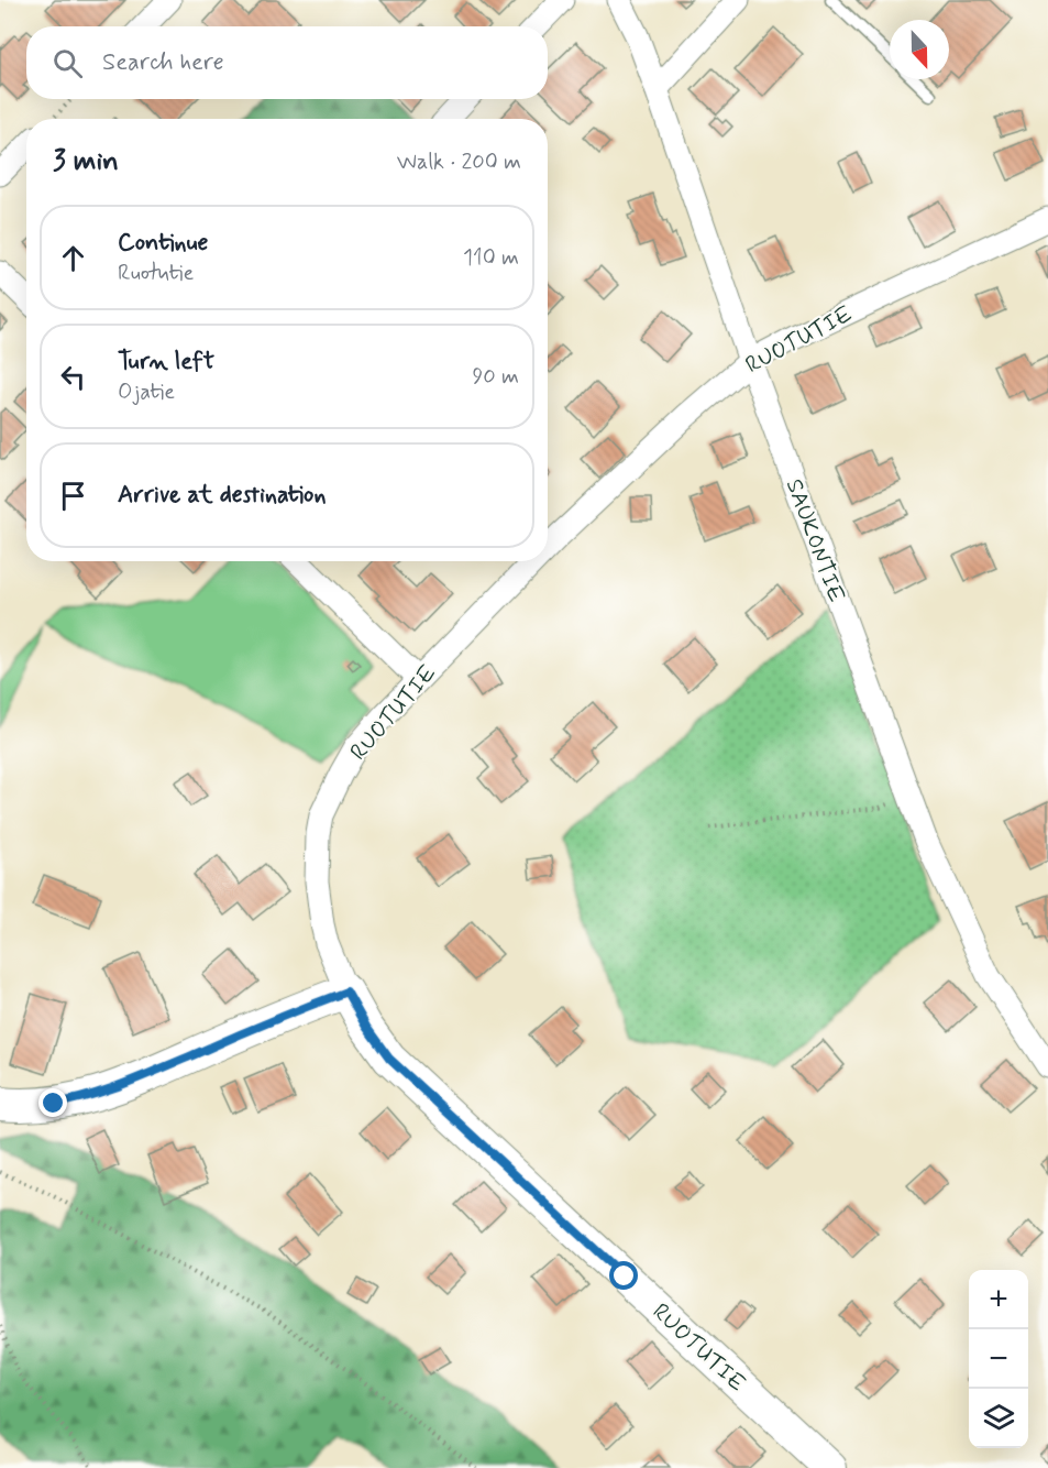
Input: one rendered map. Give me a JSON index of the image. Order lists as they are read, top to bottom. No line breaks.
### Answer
{"streets":{"street":["RUOTUTIE","SAUKONTIE"]},"crossings":[["RUOTUTIE","SAUKONTIE"]],"north":"bottom","page":{"search":"Search here","heading":["3 min","Walk · 200 m"],"list":[["Continue","Ruotutie","110 m"],["Turn left","Ojatie","90 m"],"Arrive at destination"],"map_buttons":["+","−"]}}
